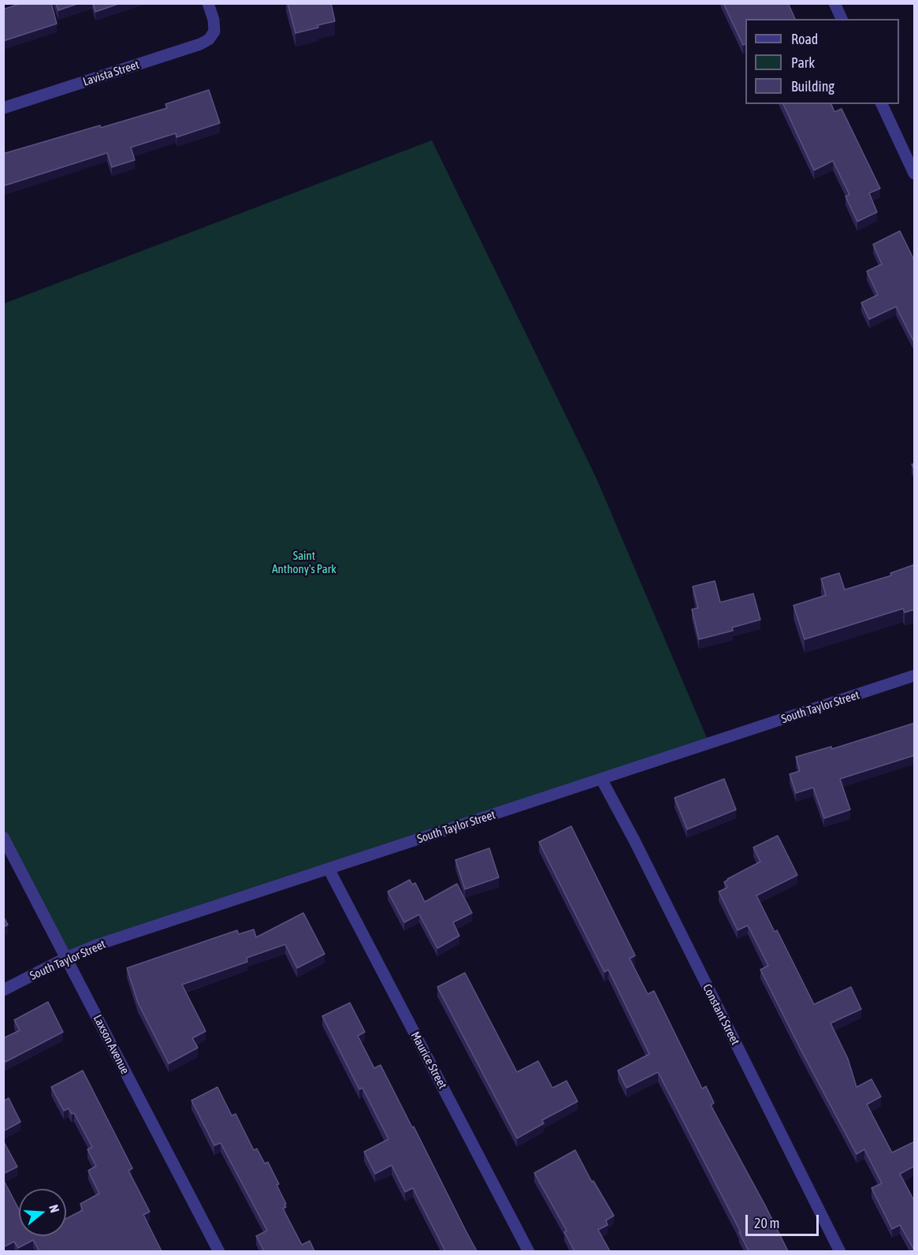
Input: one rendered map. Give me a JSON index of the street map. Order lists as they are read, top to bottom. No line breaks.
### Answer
{"streets":{"street":["Lavista Street","South Taylor Street","Constant Street","Laxson Avenue","Maurice Street"]},"crossings":[["South Taylor Street","Constant Street"],["South Taylor Street","Laxson Avenue"],["South Taylor Street","Maurice Street"]],"parks":["Saint Anthony's Park"],"legend":["Road","Park","Building"],"scale_bar":"20 m","north":"right"}
